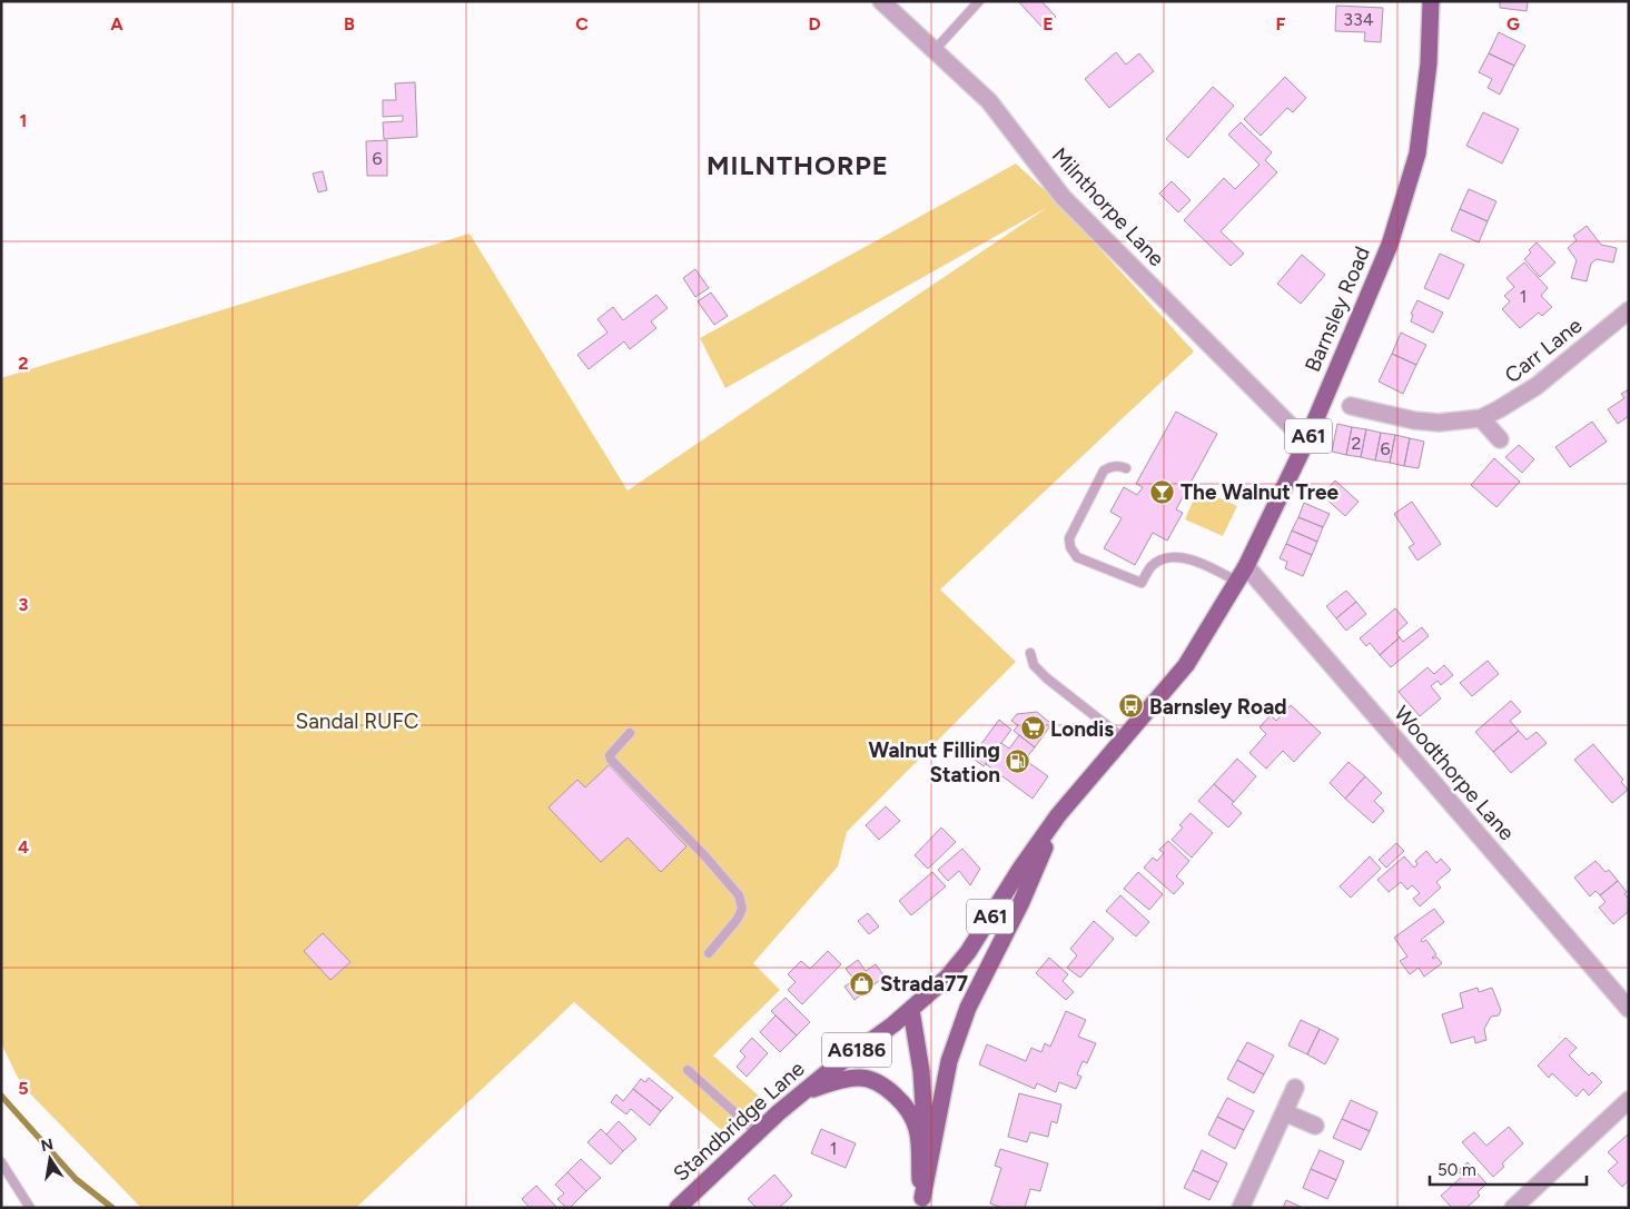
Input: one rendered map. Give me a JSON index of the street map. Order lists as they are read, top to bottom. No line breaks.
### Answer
{"streets":{"main road":["Barnsley Road","A61","A6186","Standbridge Lane"],"street":["Milnthorpe Lane","Carr Lane","Woodthorpe Lane"]},"crossings":[["Milnthorpe Lane","Barnsley Road"],["Barnsley Road","A61"],["Barnsley Road","Woodthorpe Lane"],["Barnsley Road","Standbridge Lane"]],"districts":["MILNTHORPE"],"parks":["Sandal RUFC"],"places":{"bar":["The Walnut Tree"],"bus stop":["Barnsley Road"],"supermarket":["Londis"],"fuel station":["Walnut Filling Station"],"shop":["Strada77"]},"house_numbers":["334","6","1","2","6","1"],"scale_bar":"50 m","north":"top","grid":{"columns":["A","B","C","D","E","F","G"],"rows":["1","2","3","4","5"]}}
